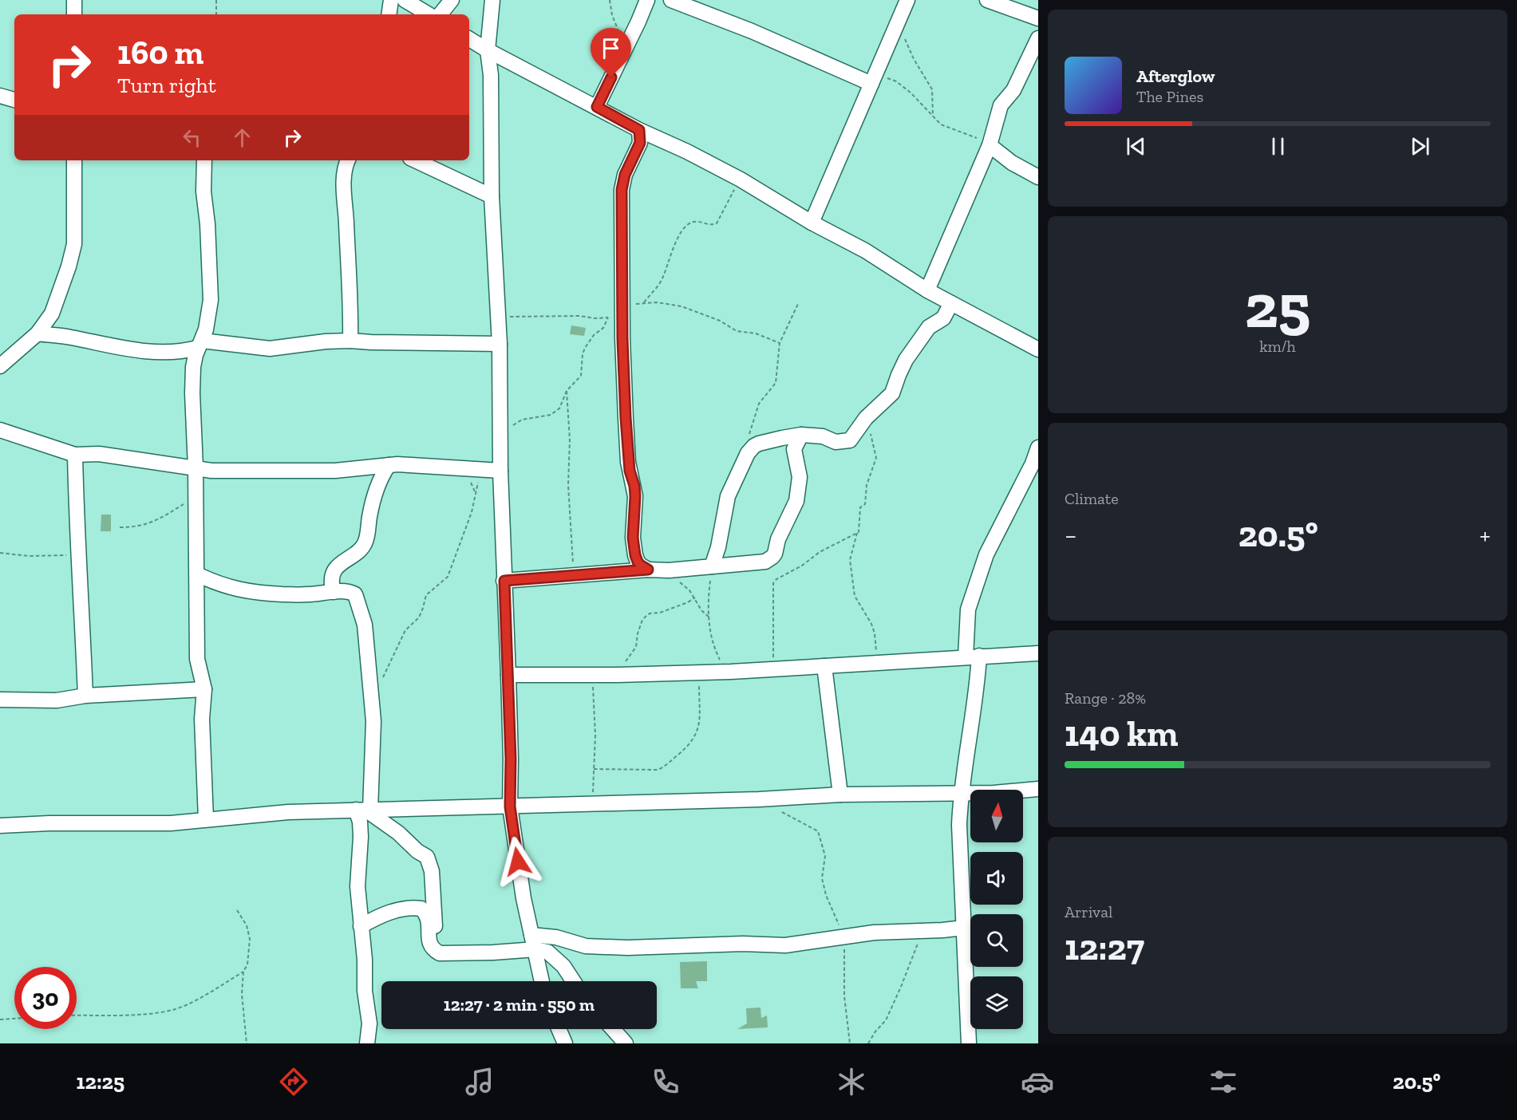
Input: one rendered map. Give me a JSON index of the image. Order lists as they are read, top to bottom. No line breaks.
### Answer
{"north":"top","page":{"turn":["160 m","Turn right"],"song":["Afterglow","The Pines"],"tile":[["25","km/h"],"Climate",["Range · 28%","140 km"],["Arrival","12:27"]],"heat":["−","20.5°","+"],"limit":"30","trip":"12:27 · 2 min · 550 m","tabs":["12:25","20.5°"]}}
